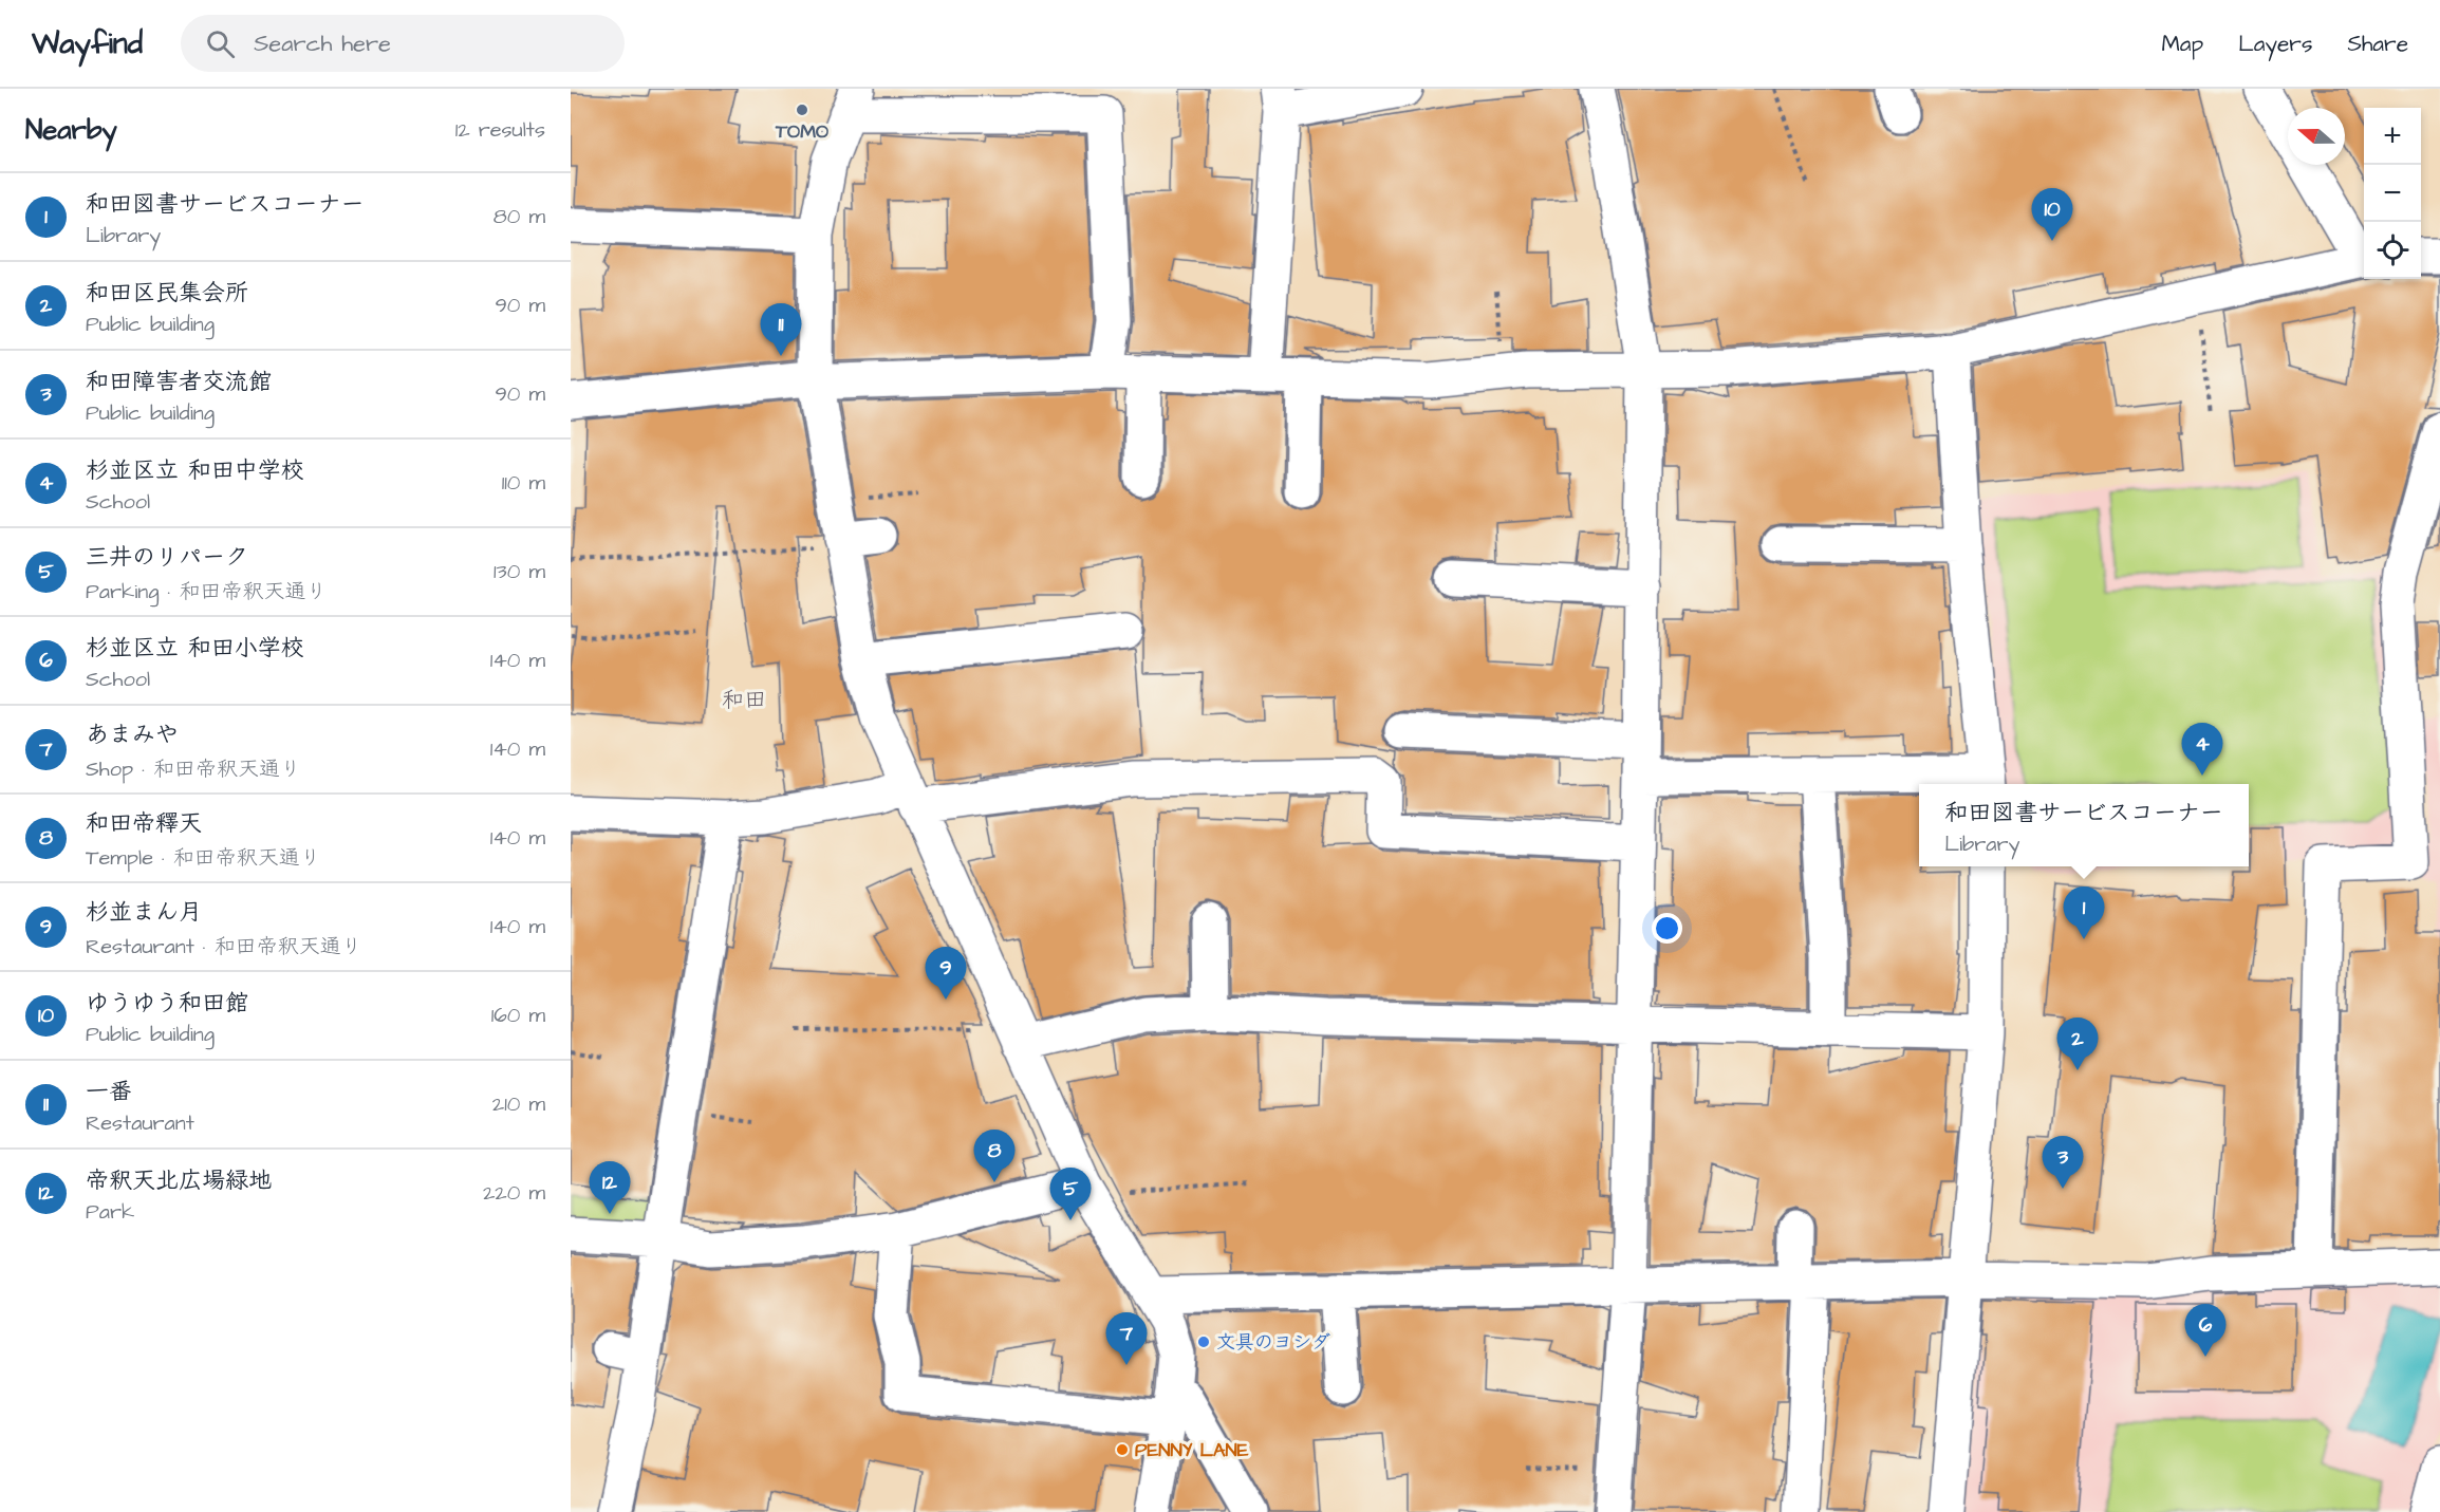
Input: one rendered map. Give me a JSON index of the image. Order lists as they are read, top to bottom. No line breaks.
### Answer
{"districts":["和田"],"places":["TOMO","文具のヨシダ","PENNY LANE"],"north":"left","page":{"header":"Wayfind","search":"Search here","nav":["Map","Layers","Share"],"heading":["Nearby","12 results"],"map_buttons":["+","−"],"list":[{"mark":"1","name":"和田図書サービスコーナー","note":"Library","value":"80 m"},{"mark":"2","name":"和田区民集会所","note":"Public building","value":"90 m"},{"mark":"3","name":"和田障害者交流館","note":"Public building","value":"90 m"},{"mark":"4","name":"杉並区立 和田中学校","note":"School","value":"110 m"},{"mark":"5","name":"三井のリパーク","note":"Parking · 和田帝釈天通り","value":"130 m"},{"mark":"6","name":"杉並区立 和田小学校","note":"School","value":"140 m"},{"mark":"7","name":"あまみや","note":"Shop · 和田帝釈天通り","value":"140 m"},{"mark":"8","name":"和田帝釋天","note":"Temple · 和田帝釈天通り","value":"140 m"},{"mark":"9","name":"杉並まん月","note":"Restaurant · 和田帝釈天通り","value":"140 m"},{"mark":"10","name":"ゆうゆう和田館","note":"Public building","value":"160 m"},{"mark":"11","name":"一番","note":"Restaurant","value":"210 m"},{"mark":"12","name":"帝釈天北広場緑地","note":"Park","value":"220 m"}],"pins":["10","11","4","1","9","2","8","3","12","5","6","7"],"popup":["和田図書サービスコーナー","Library"]}}
